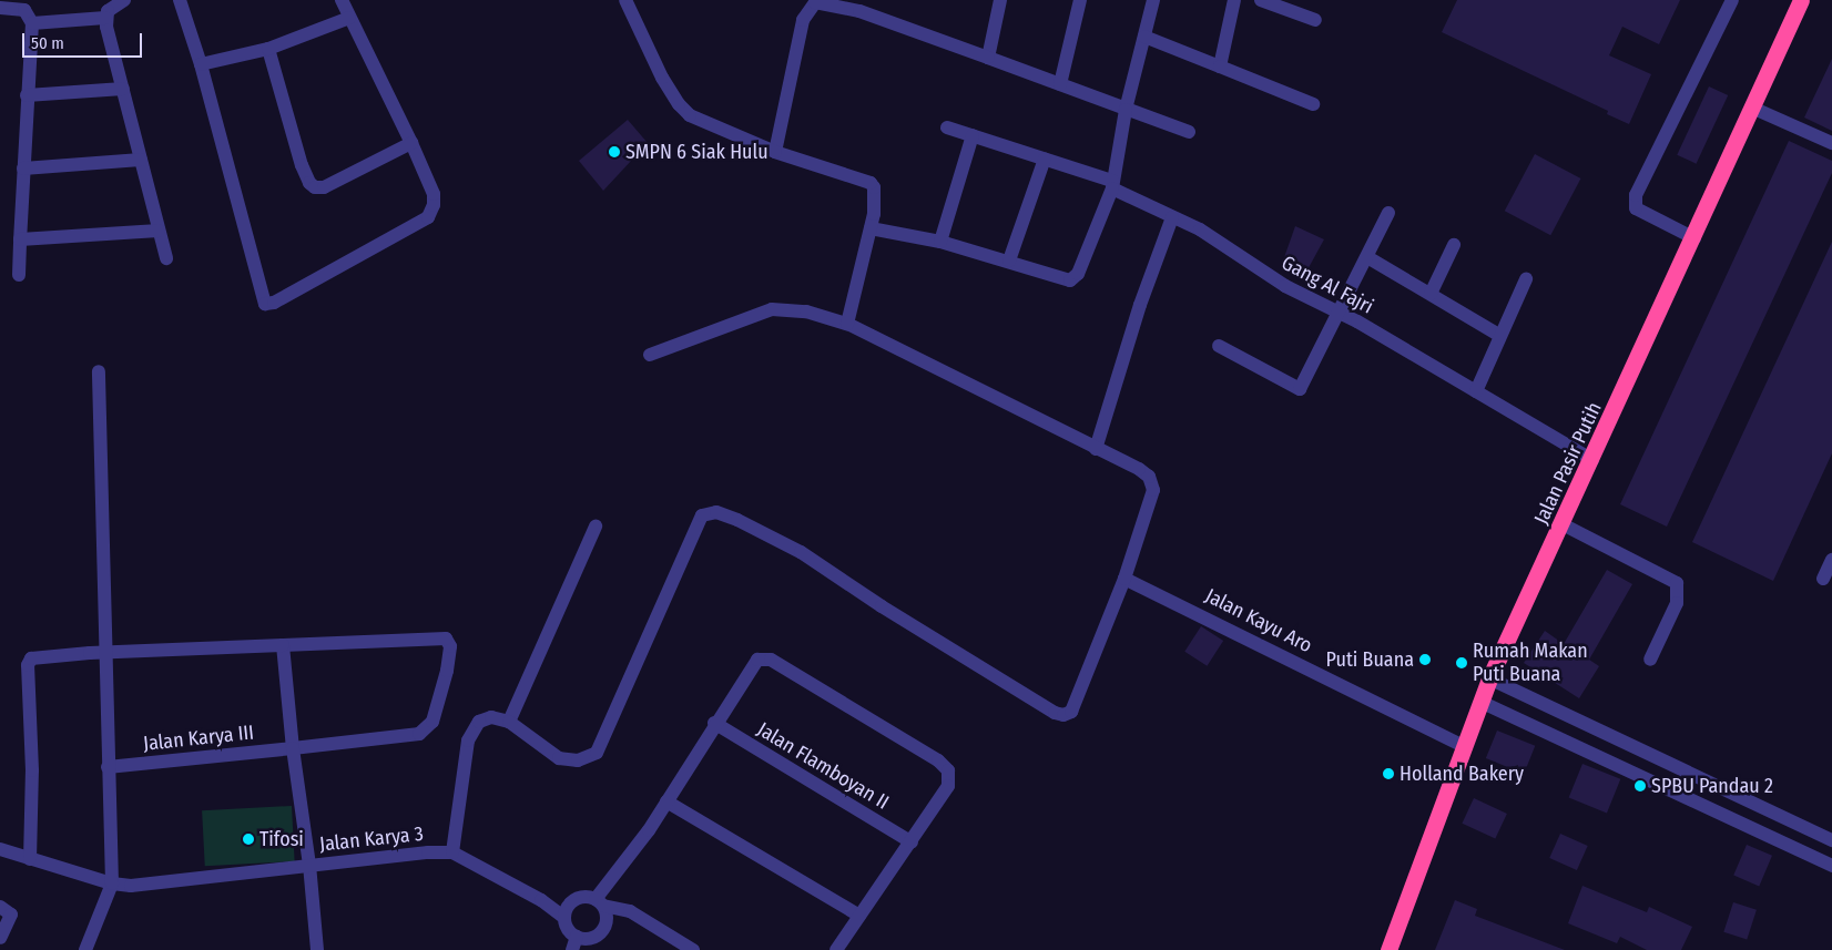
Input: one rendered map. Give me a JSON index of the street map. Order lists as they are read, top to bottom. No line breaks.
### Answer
{"streets":{"highway":["Jalan Pasir Putih"],"street":["Gang Al Fajri","Jalan Kayu Aro","Jalan Karya III","Jalan Flamboyan II","Jalan Karya 3"]},"crossings":[["Gang Al Fajri","Jalan Pasir Putih"],["Jalan Pasir Putih","Jalan Kayu Aro"]],"places":["SMPN 6 Siak Hulu","Puti Buana","Rumah Makan Puti Buana","Holland Bakery","SPBU Pandau 2","Tifosi"],"scale_bar":"50 m"}
